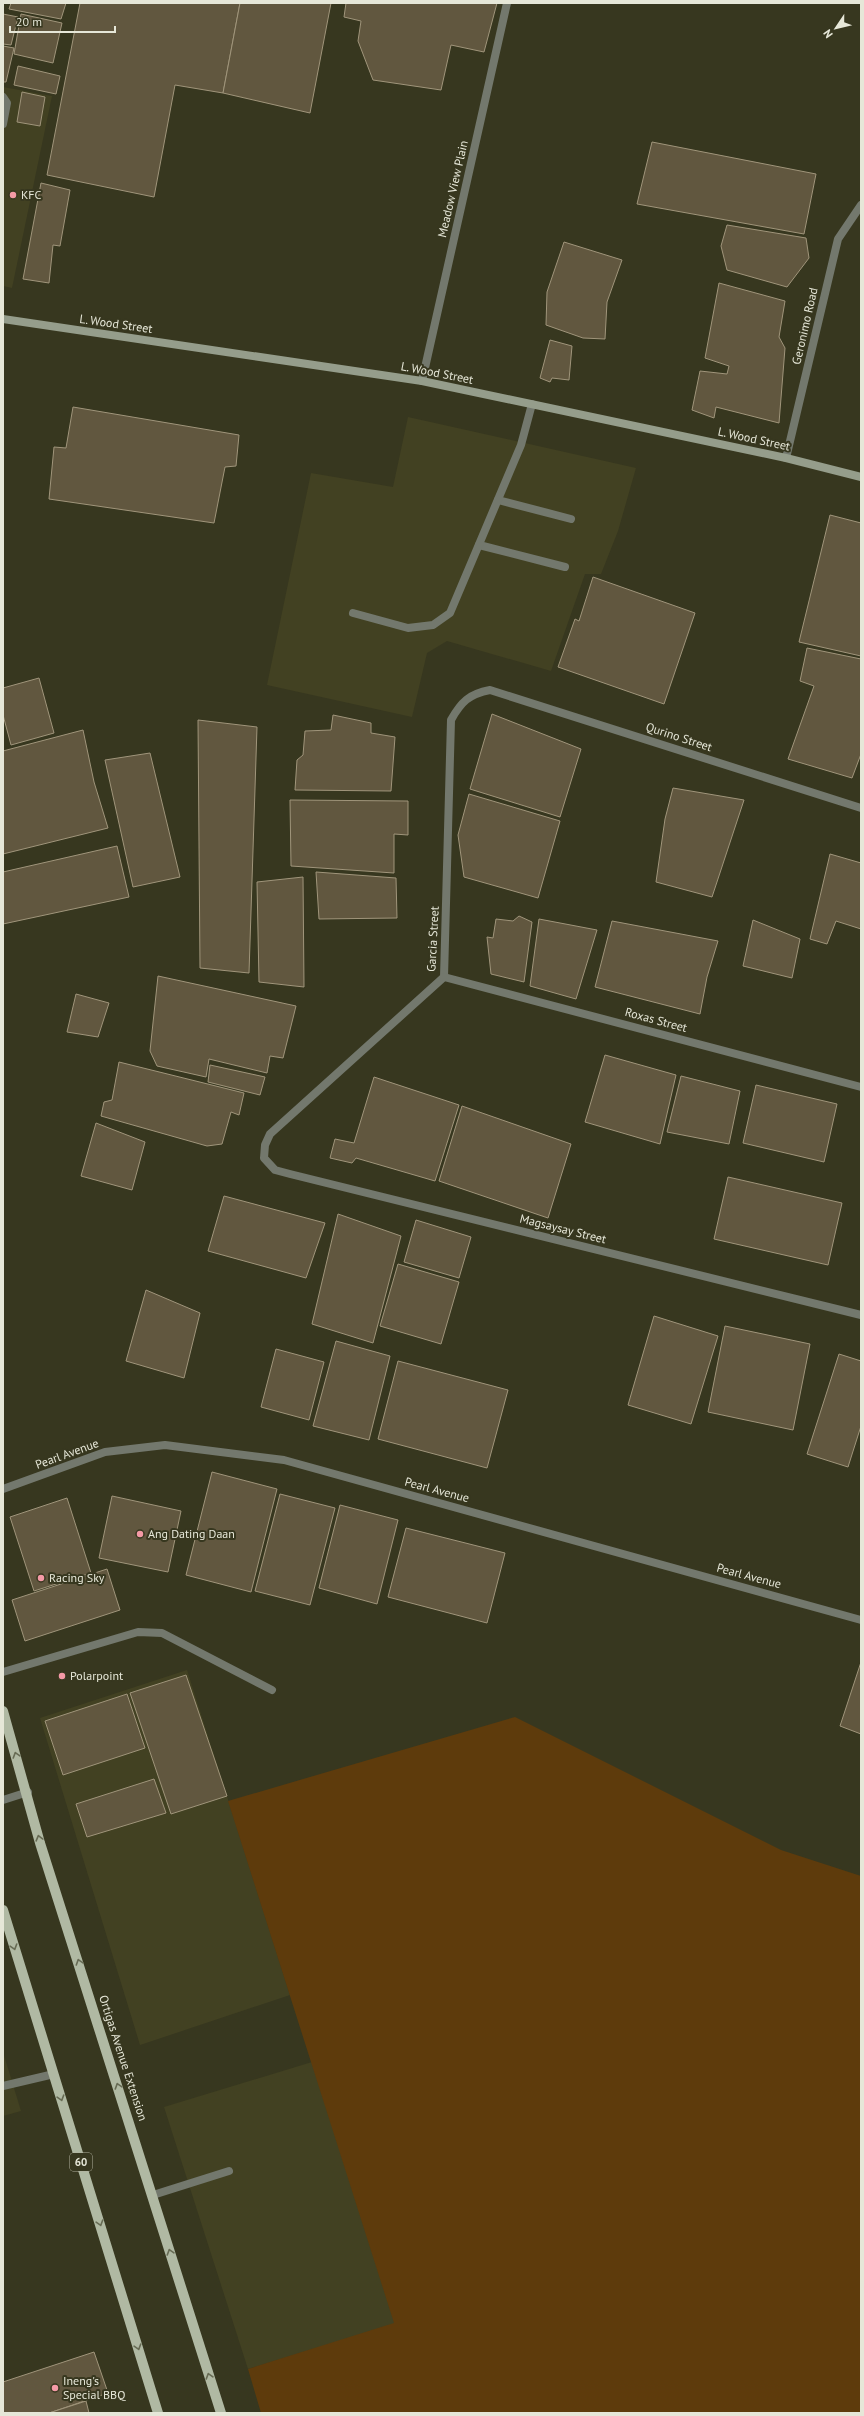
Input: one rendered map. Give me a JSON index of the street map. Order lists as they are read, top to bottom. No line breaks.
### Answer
{"streets":{"main road":["L. Wood Street","Ortigas Avenue Extension","60"],"street":["Meadow View Plain","Geronimo Road","Qurino Street","Garcia Street","Roxas Street","Magsaysay Street","Pearl Avenue"]},"crossings":[["Meadow View Plain","L. Wood Street"],["L. Wood Street","Geronimo Road"],["Qurino Street","Garcia Street"],["Garcia Street","Roxas Street"],["Garcia Street","Magsaysay Street"]],"places":["KFC","Ang Dating Daan","Racing Sky","Polarpoint","Ineng's Special BBQ"],"scale_bar":"20 m","north":"bottom left"}
